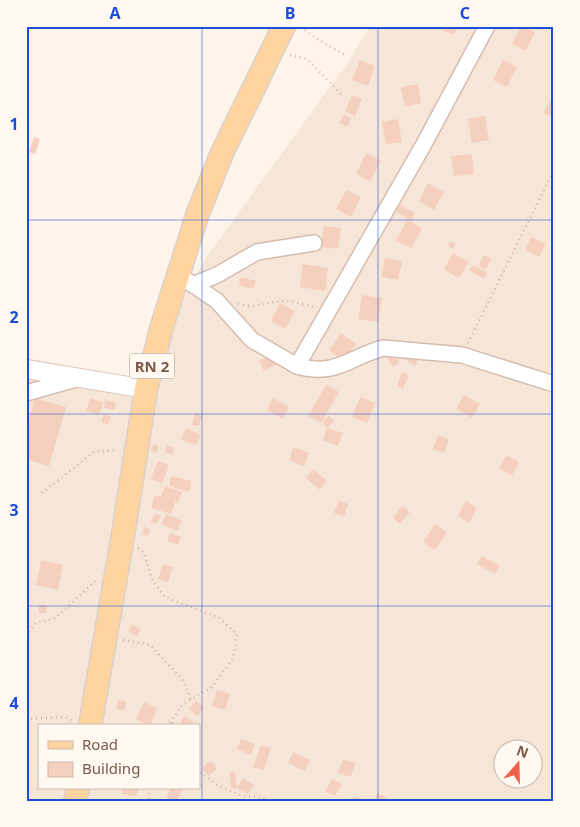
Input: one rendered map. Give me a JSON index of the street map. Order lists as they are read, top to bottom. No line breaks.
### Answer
{"streets":{"main road":["RN 2"]},"legend":["Road","Building"],"north":"top","grid":{"columns":["A","B","C"],"rows":["1","2","3","4"]}}
